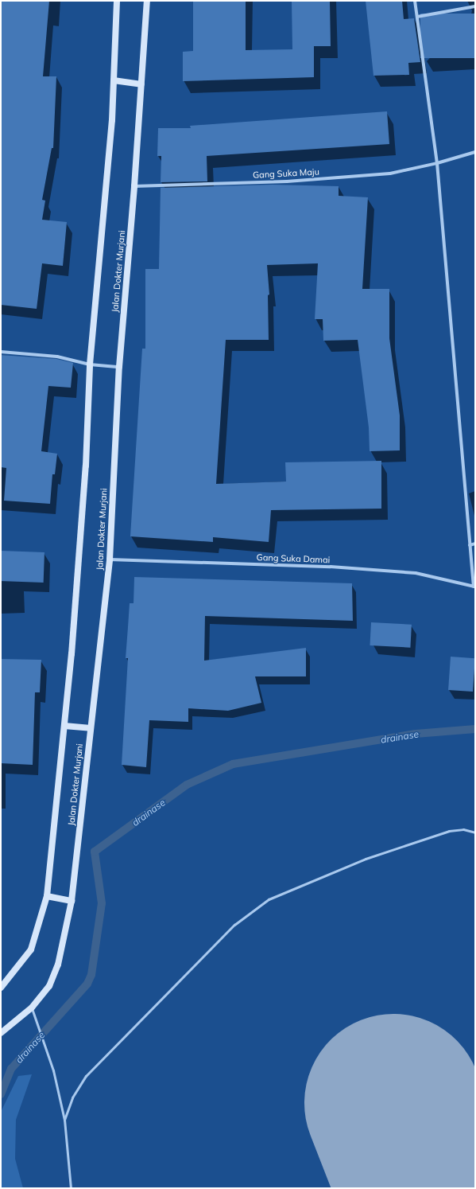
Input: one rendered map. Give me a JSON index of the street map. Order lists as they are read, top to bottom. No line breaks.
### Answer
{"streets":{"main road":["Jalan Dokter Murjani"],"street":["Gang Suka Maju","Gang Suka Damai"]},"crossings":[["Gang Suka Maju","Jalan Dokter Murjani"],["Jalan Dokter Murjani","Gang Suka Damai"]],"water":["drainase"]}
